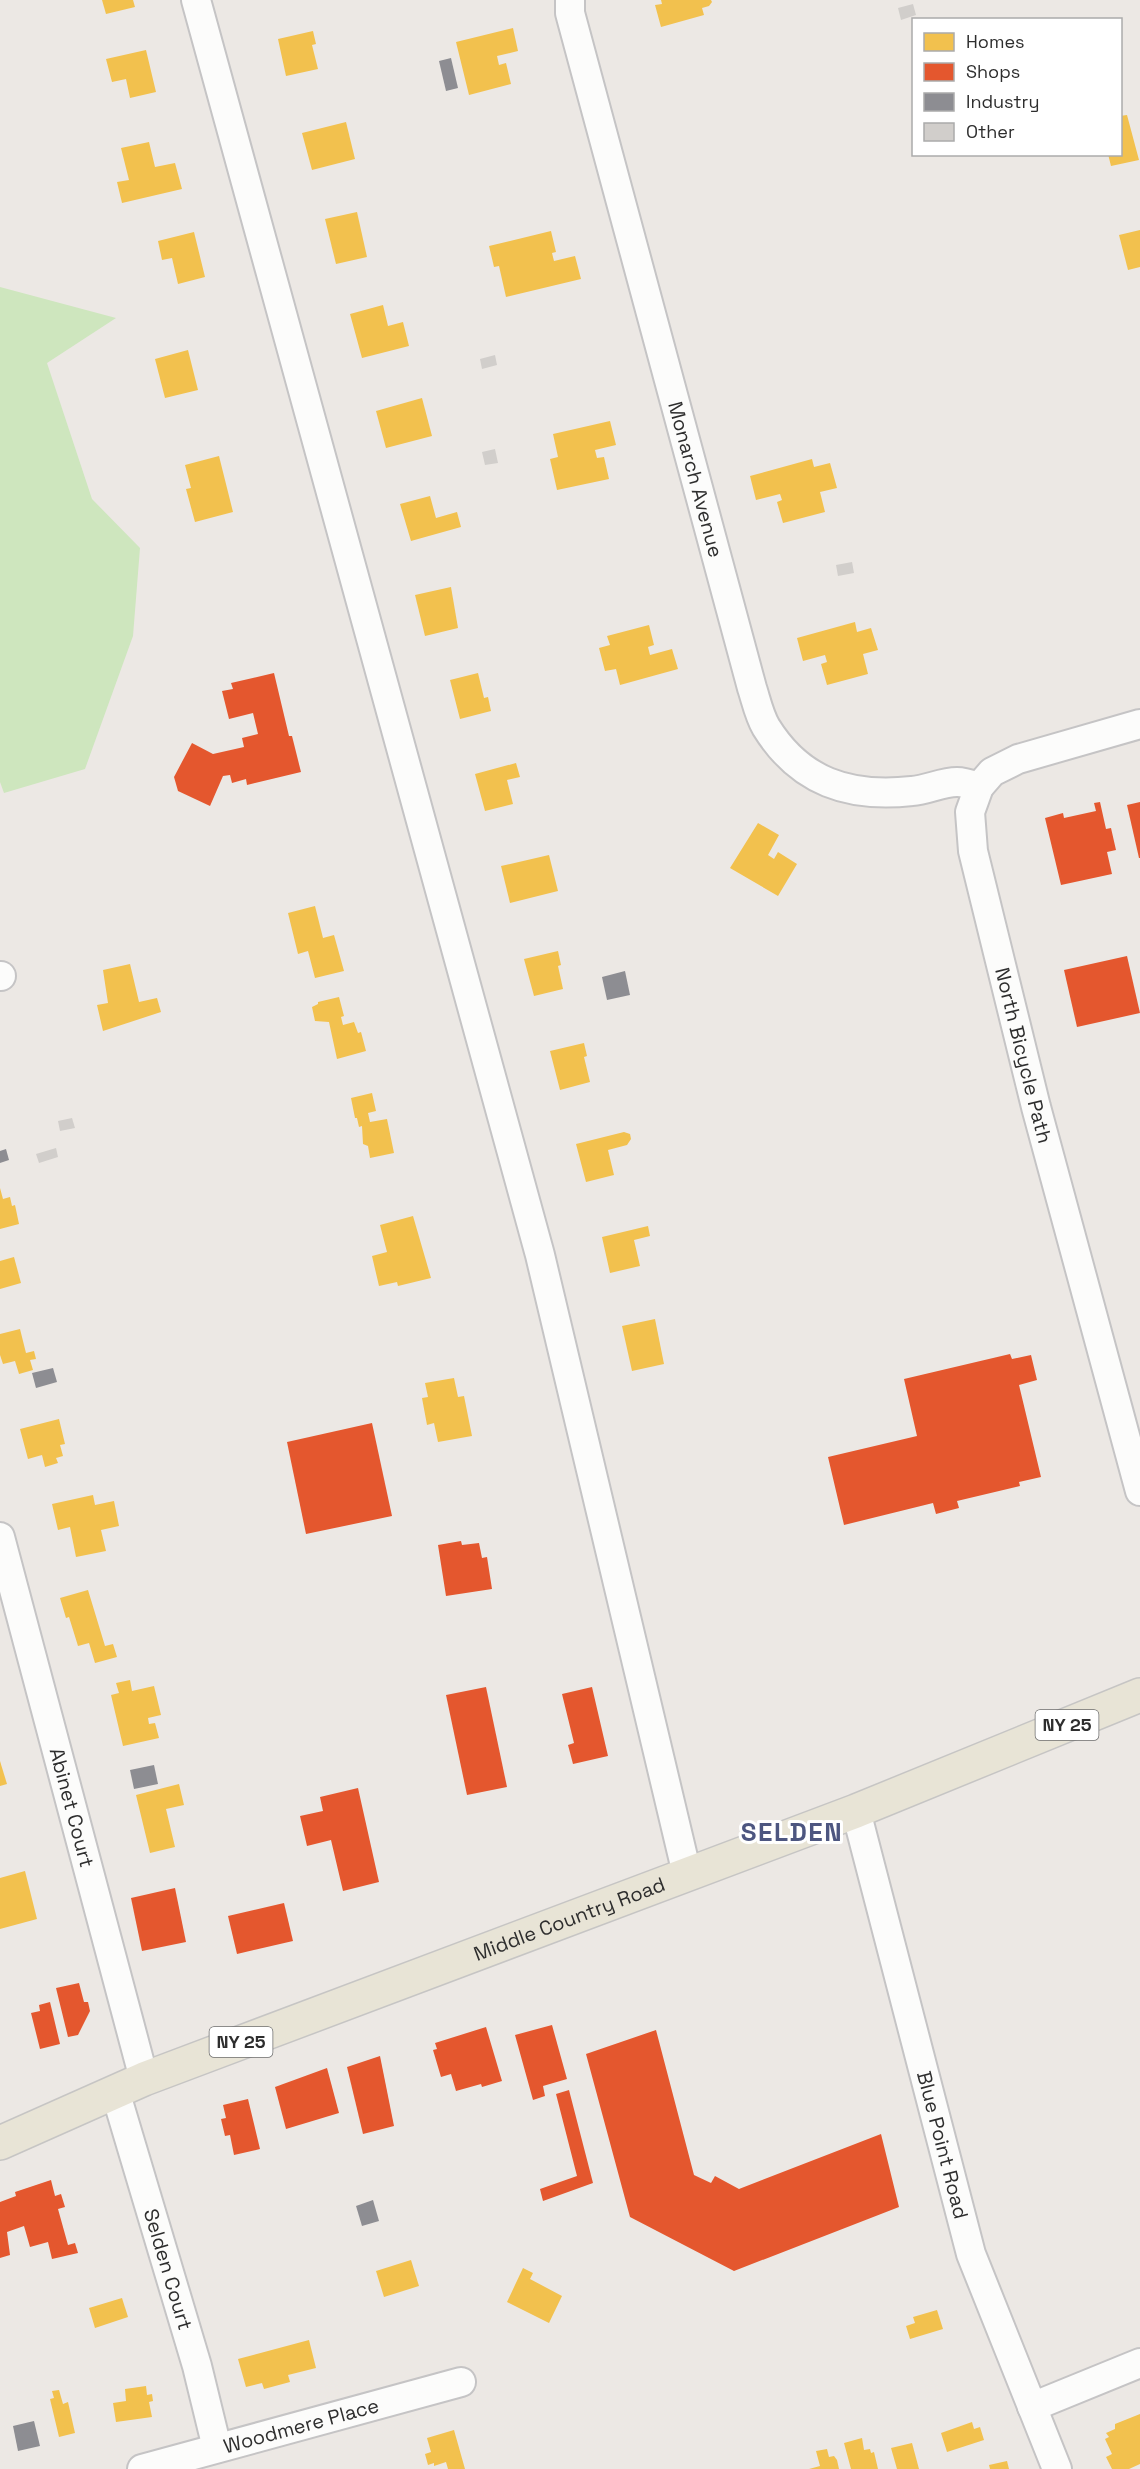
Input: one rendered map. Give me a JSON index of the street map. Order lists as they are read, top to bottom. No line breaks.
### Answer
{"streets":{"main road":["NY 25","Middle Country Road"],"street":["Monarch Avenue","North Bicycle Path","Abinet Court","Blue Point Road","Selden Court","Woodmere Place"]},"crossings":[["Monarch Avenue","North Bicycle Path"],["Abinet Court","Middle Country Road"],["Abinet Court","Selden Court"],["Middle Country Road","Blue Point Road"],["Middle Country Road","Selden Court"],["Selden Court","Woodmere Place"]],"districts":["SELDEN"],"legend":["Homes","Shops","Industry","Other"]}
